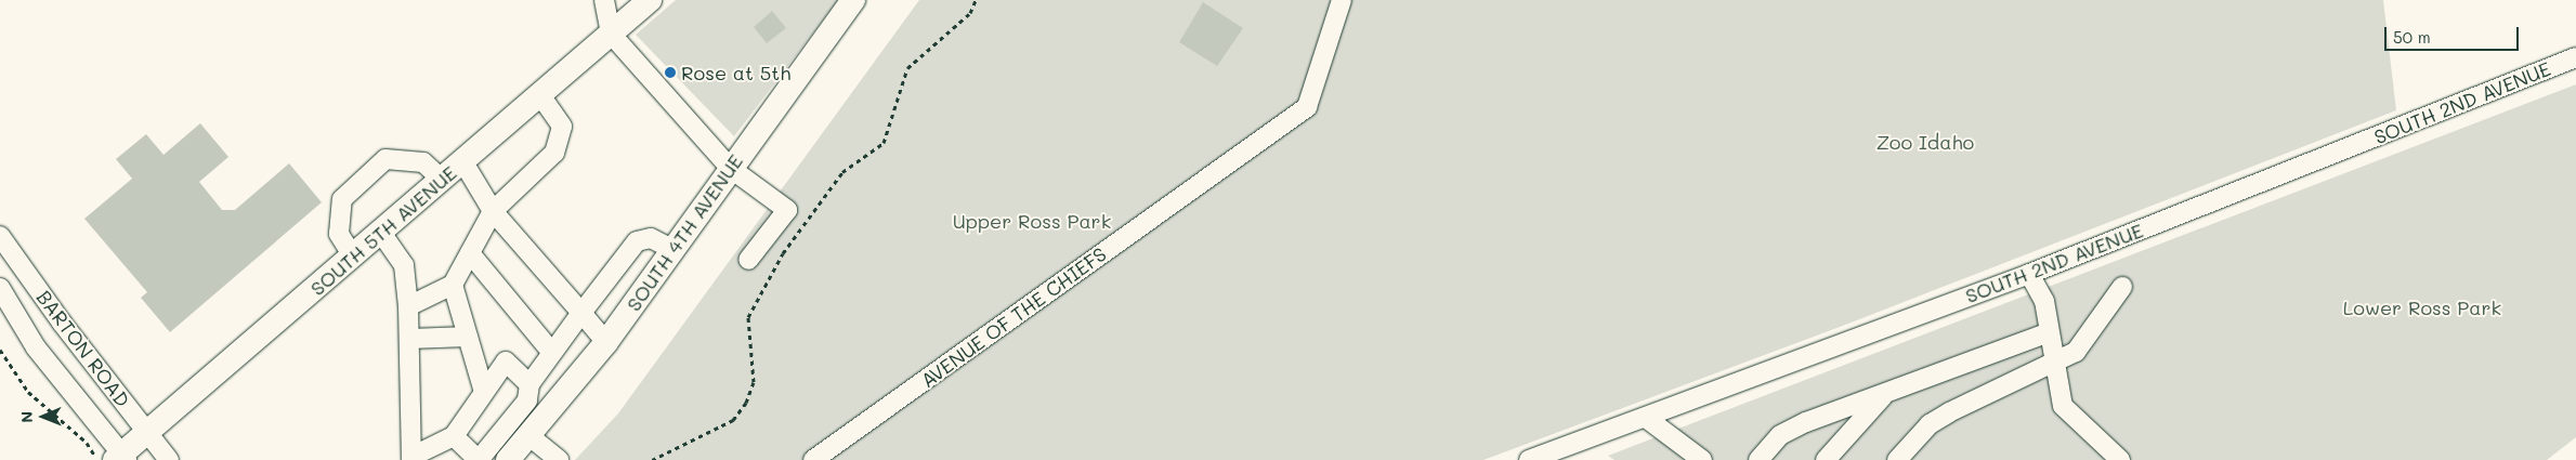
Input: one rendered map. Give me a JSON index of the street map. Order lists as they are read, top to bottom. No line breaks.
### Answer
{"streets":{"main road":["SOUTH 5TH AVENUE","SOUTH 4TH AVENUE"],"street":["SOUTH 2ND AVENUE","AVENUE OF THE CHIEFS","BARTON ROAD"]},"crossings":[["SOUTH 5TH AVENUE","BARTON ROAD"]],"parks":["Zoo Idaho","Upper Ross Park","Lower Ross Park"],"places":["Rose at 5th"],"scale_bar":"50 m","north":"left"}
